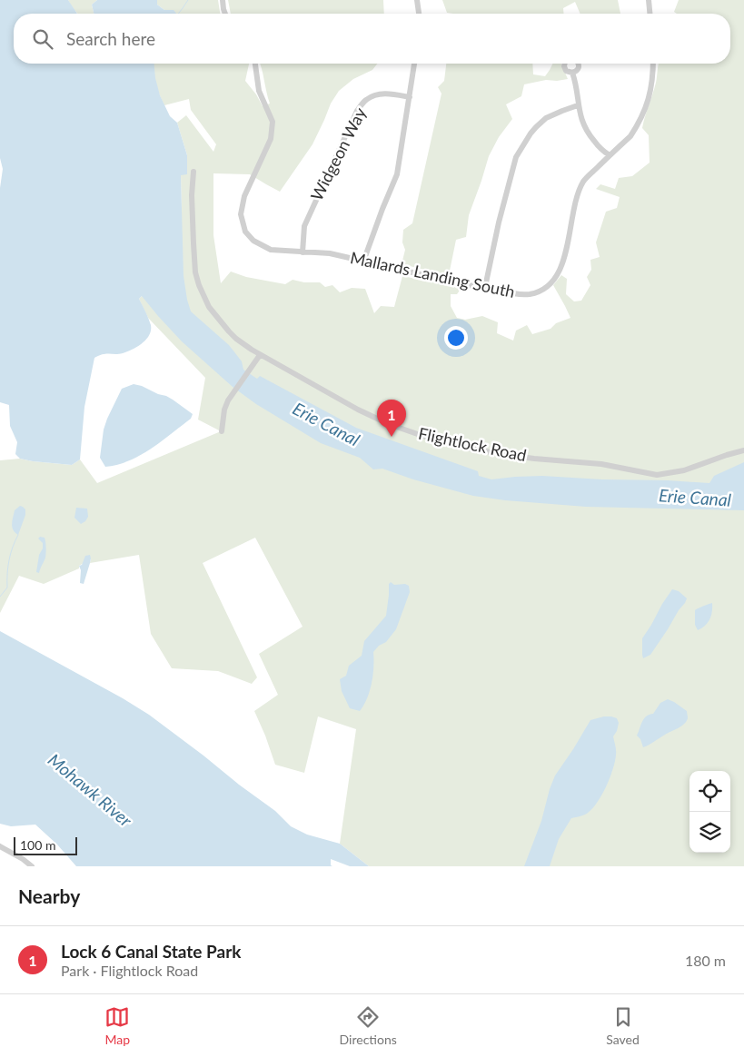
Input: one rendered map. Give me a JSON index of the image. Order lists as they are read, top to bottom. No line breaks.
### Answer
{"streets":{"street":["Widgeon Way","Mallards Landing South","Flightlock Road"]},"crossings":[["Widgeon Way","Mallards Landing South"]],"water":["Erie Canal","Mohawk River"],"scale_bar":"100 m","page":{"search":"Search here","pins":"1","scale":"100 m","heading":"Nearby","list":[{"mark":"1","name":"Lock 6 Canal State Park","note":"Park · Flightlock Road","value":"180 m"}],"nav":["Map","Directions","Saved"]}}
